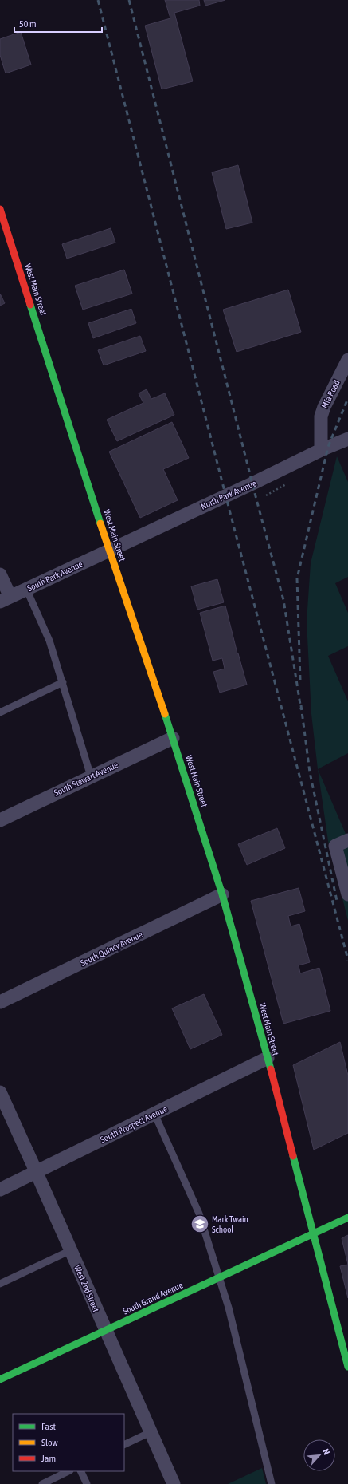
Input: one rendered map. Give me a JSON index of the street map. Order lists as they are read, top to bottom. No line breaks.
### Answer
{"streets":{"main road":["West Main Street","South Grand Avenue"],"street":["Mfa Road","North Park Avenue","South Park Avenue","South Stewart Avenue","South Quincy Avenue","South Prospect Avenue","West 2nd Street"]},"crossings":[["West Main Street","North Park Avenue"],["West Main Street","South Park Avenue"],["West Main Street","South Stewart Avenue"],["West Main Street","South Quincy Avenue"],["West Main Street","South Prospect Avenue"],["West Main Street","South Grand Avenue"],["Mfa Road","North Park Avenue"],["North Park Avenue","South Park Avenue"],["South Prospect Avenue","West 2nd Street"],["West 2nd Street","South Grand Avenue"]],"places":{"school or university":["Mark Twain School"]},"legend":["Fast","Slow","Jam"],"scale_bar":"50 m","north":"top right"}
